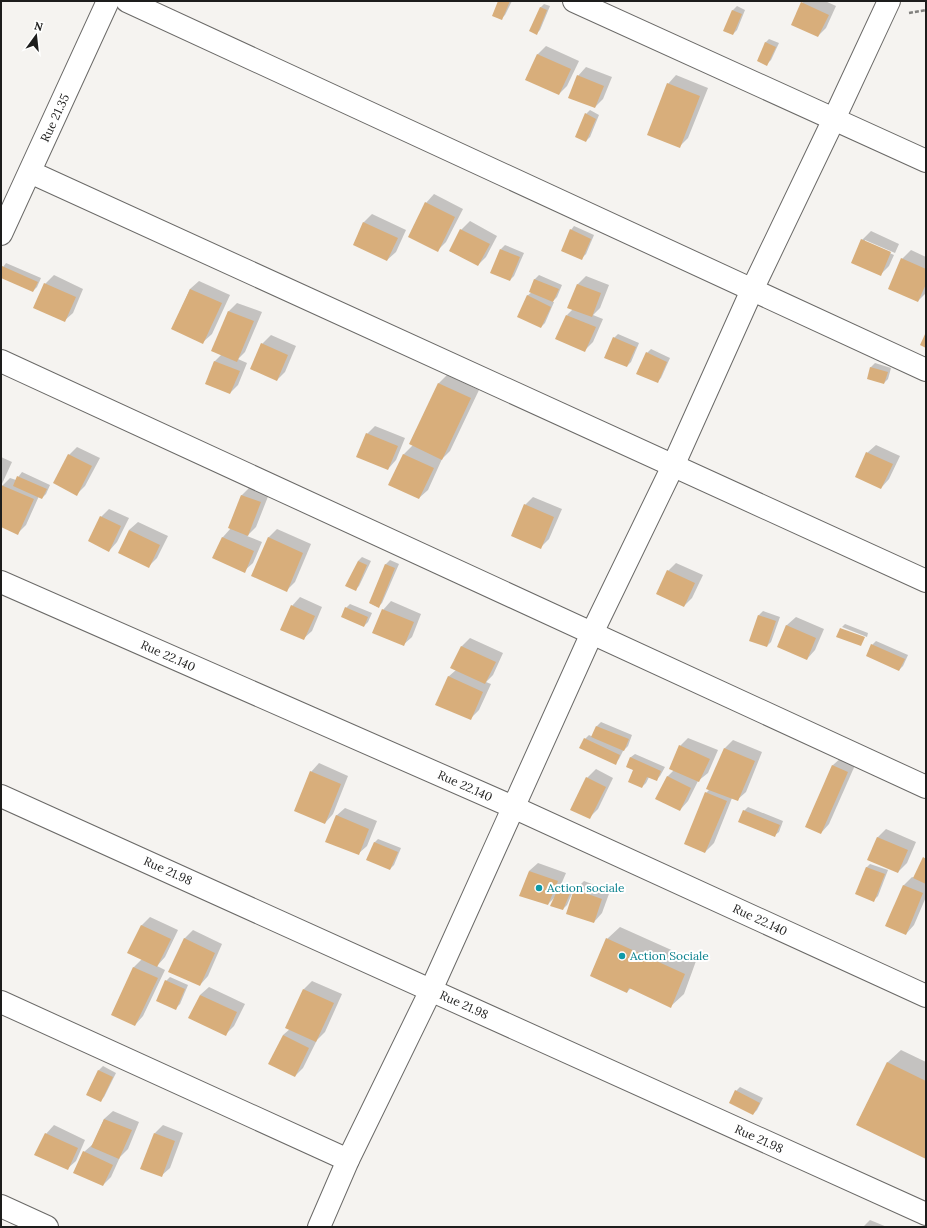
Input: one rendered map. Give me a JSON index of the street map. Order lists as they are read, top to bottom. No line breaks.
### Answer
{"streets":{"street":["Rue 21.35","Rue 22.140","Rue 21.98"]},"places":["Action sociale","Action Sociale"],"north":"top"}
